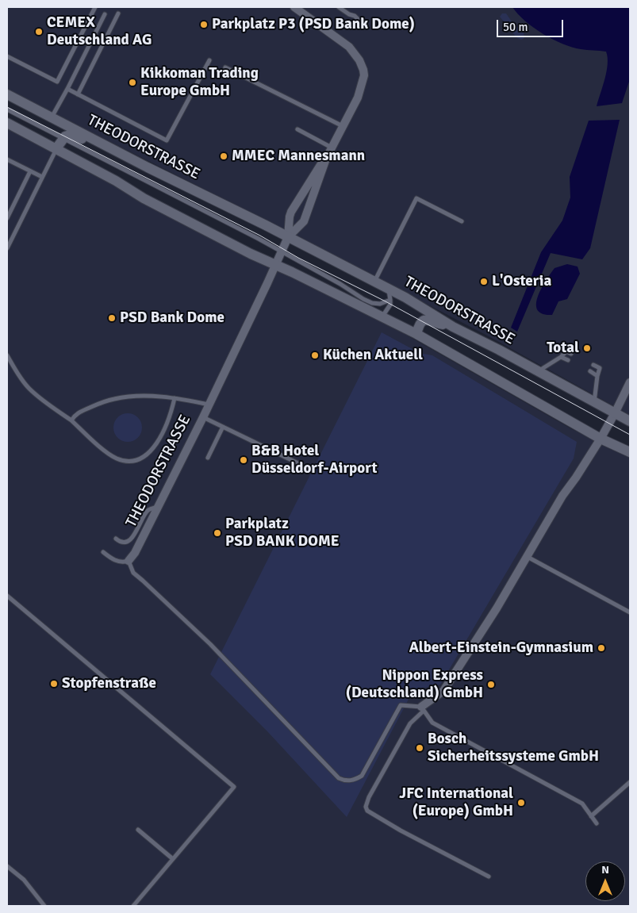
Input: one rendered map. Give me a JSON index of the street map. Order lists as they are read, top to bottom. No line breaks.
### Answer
{"streets":{"main road":["THEODORSTRASSE"]},"places":["Parkplatz P3 (PSD Bank Dome)","CEMEX Deutschland AG","Kikkoman Trading Europe GmbH","MMEC Mannesmann","L'Osteria","PSD Bank Dome","Total","Küchen Aktuell","B&B Hotel Düsseldorf-Airport","Parkplatz PSD BANK DOME","Albert-Einstein-Gymnasium","Stopfenstraße","Nippon Express (Deutschland) GmbH","Bosch Sicherheitssysteme GmbH","JFC International (Europe) GmbH"],"scale_bar":"50 m","north":"top"}
